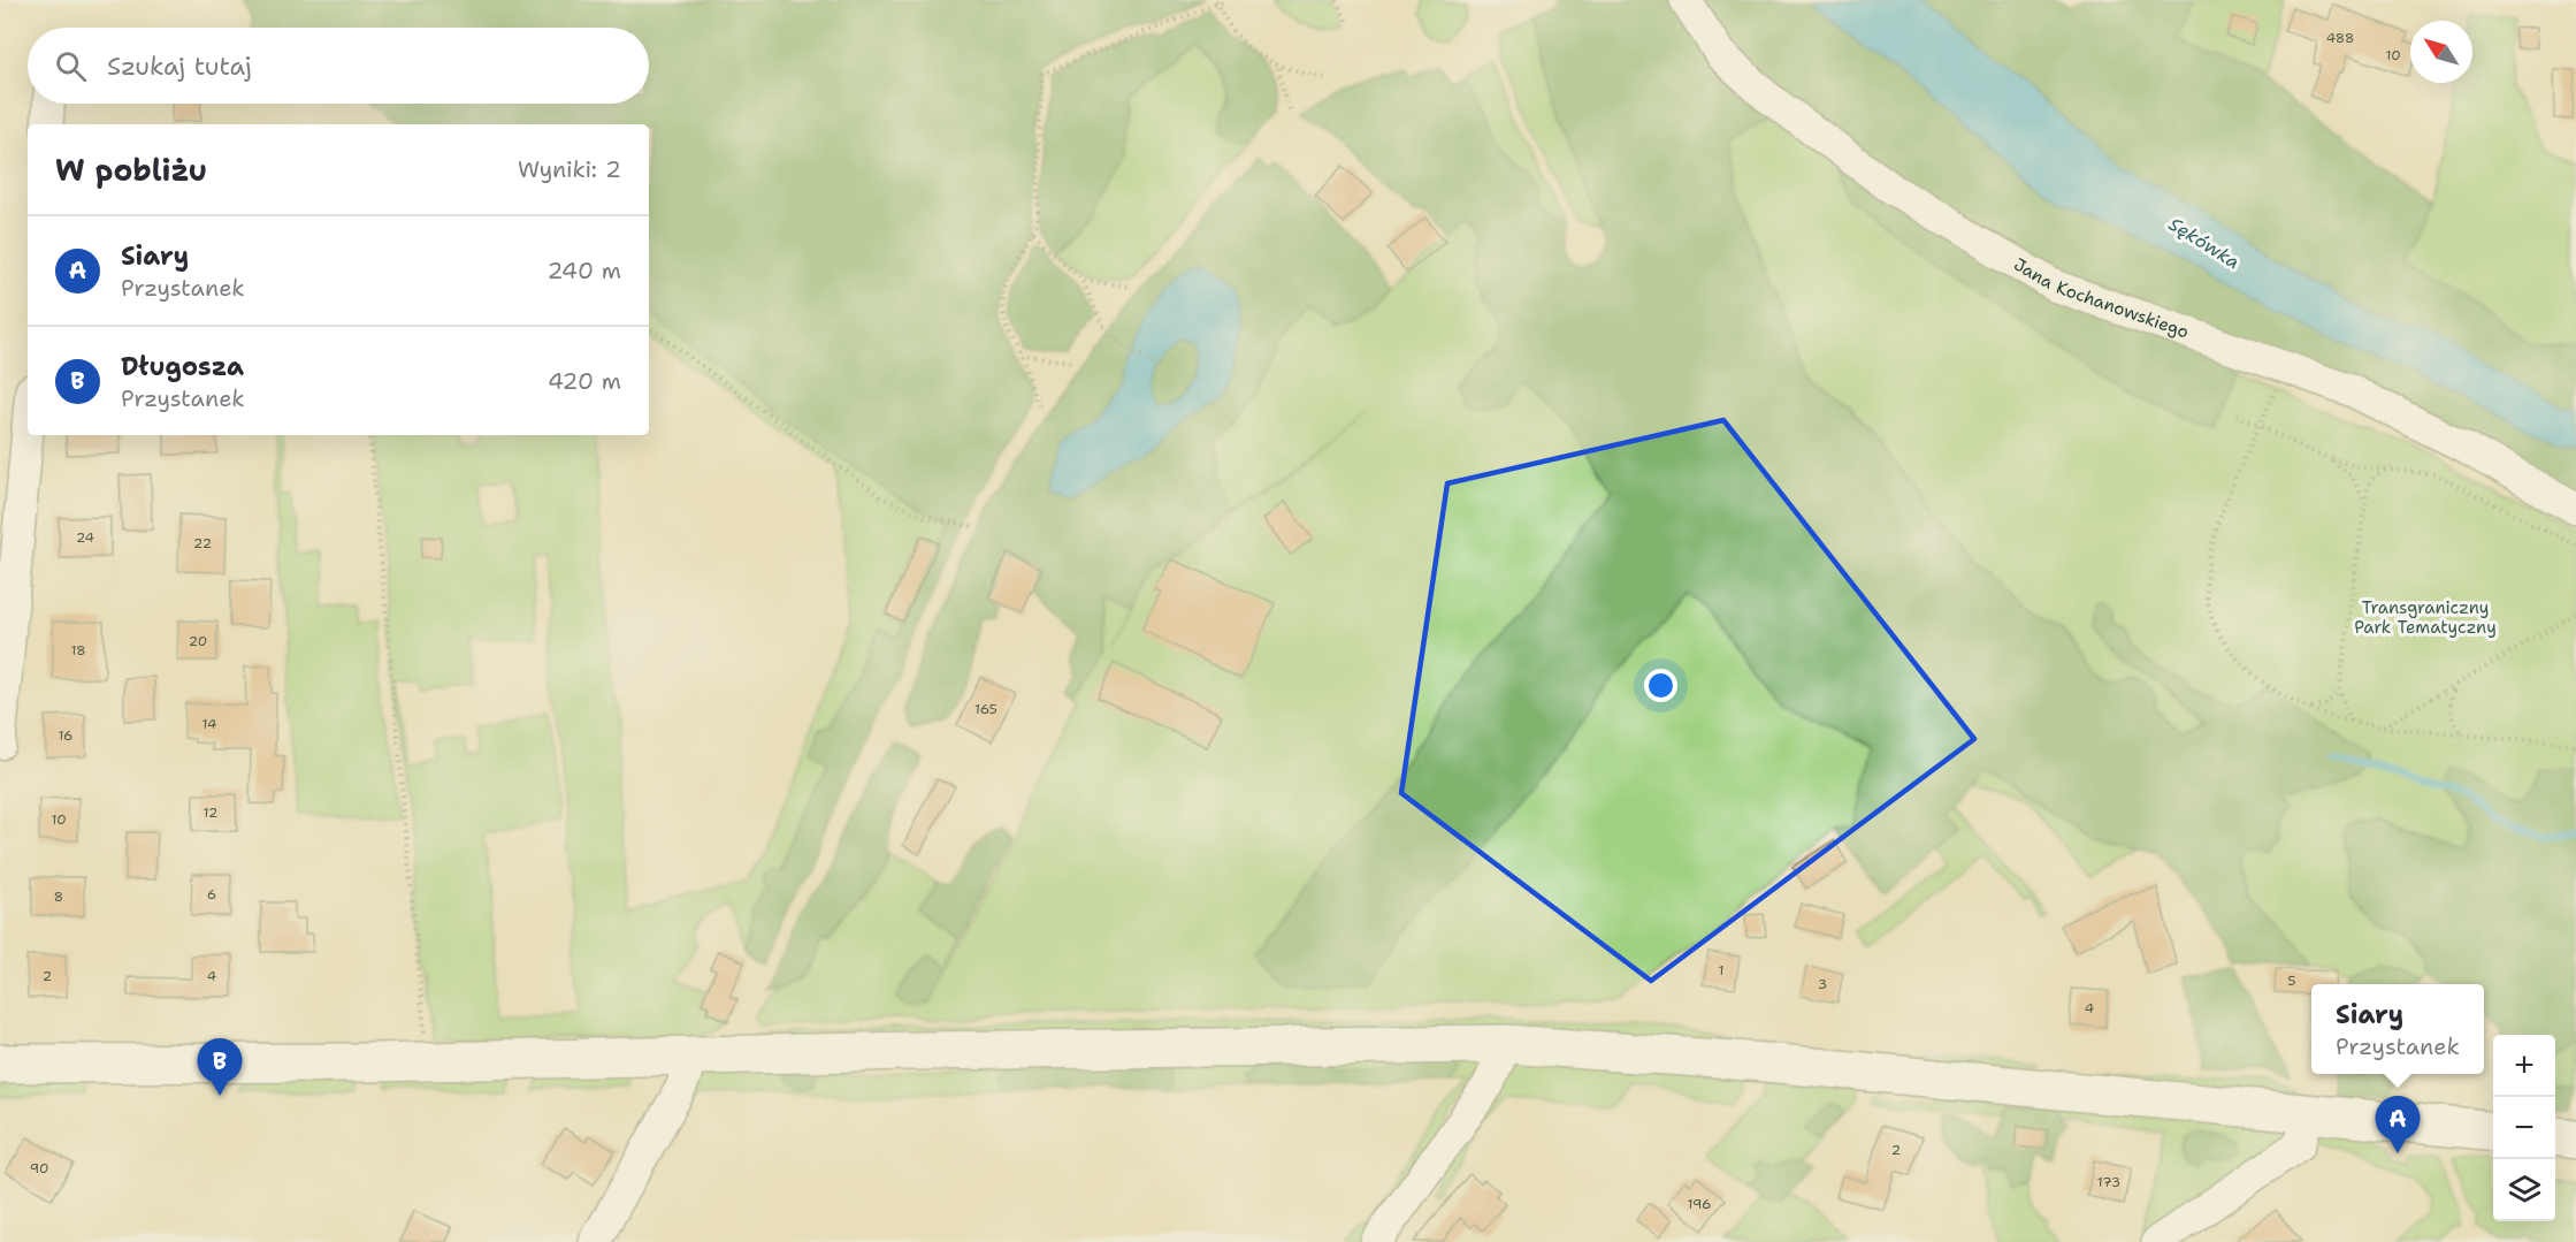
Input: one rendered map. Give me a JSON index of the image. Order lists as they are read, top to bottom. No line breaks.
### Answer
{"streets":{"street":["Jana Kochanowskiego"]},"water":["Sękówka"],"parks":["Transgraniczny Park Tematyczny"],"house_numbers":["488","10","24","22","20","18","165","14","16","12","10","6","8","1","2","4","5","3","4","2","90","173","196"],"north":"top left","page":{"search":"Szukaj tutaj","heading":["W pobliżu","Wyniki: 2"],"list":[{"mark":"A","name":"Siary","note":"Przystanek","value":"240 m"},{"mark":"B","name":"Długosza","note":"Przystanek","value":"420 m"}],"popup":["Siary","Przystanek"],"map_buttons":["+","−"],"pins":["B","A"]}}
